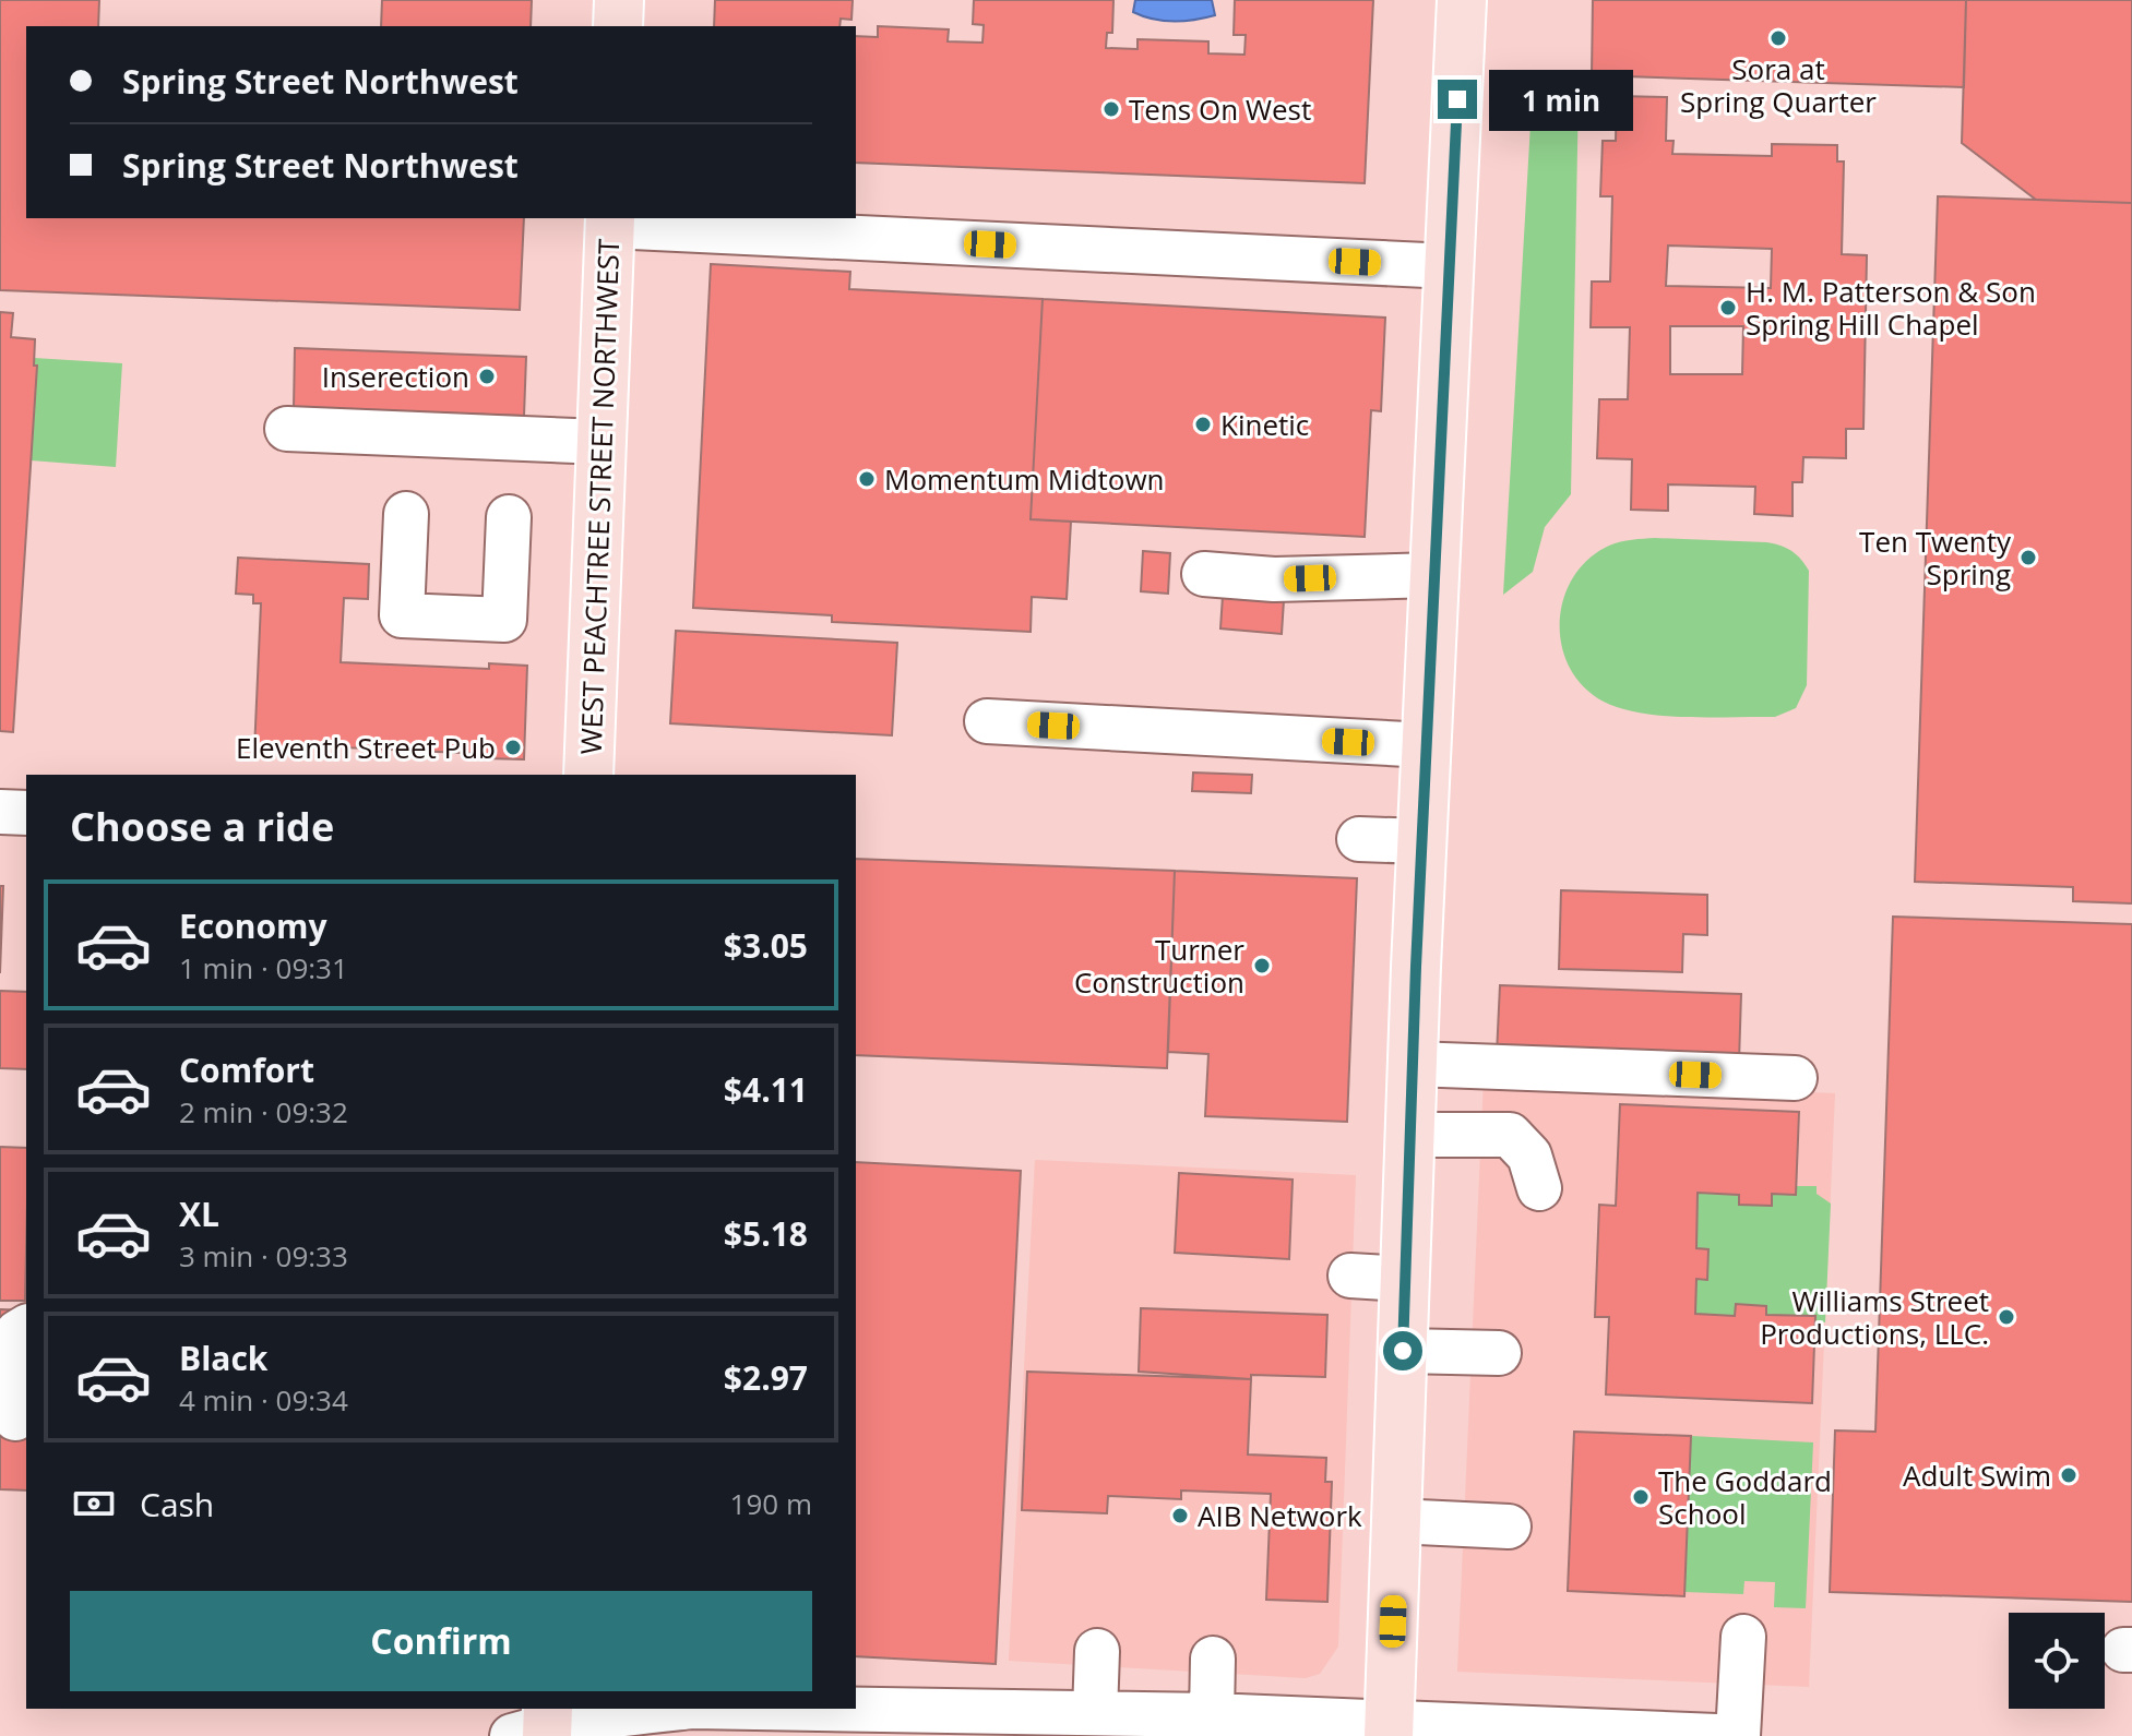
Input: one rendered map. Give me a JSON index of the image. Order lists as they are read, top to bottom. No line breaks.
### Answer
{"streets":{"main road":["WEST PEACHTREE STREET NORTHWEST"]},"places":["Sora at Spring Quarter","Tens On West","H. M. Patterson & Son Spring Hill Chapel","Inserection","Kinetic","Momentum Midtown","Ten Twenty Spring","Eleventh Street Pub","Turner Construction","Williams Street Productions, LLC.","Adult Swim","The Goddard School","AIB Network"],"page":{"banner":["Spring Street Northwest","Spring Street Northwest"],"bubble":"1 min","heading":"Choose a ride","list":[{"name":"Economy","note":"1 min · 09:31","value":"$3.05"},{"name":"Comfort","note":"2 min · 09:32","value":"$4.11"},{"name":"XL","note":"3 min · 09:33","value":"$5.18"},{"name":"Black","note":"4 min · 09:34","value":"$2.97"}],"pay":["Cash","190 m"],"buttons":"Confirm"}}
